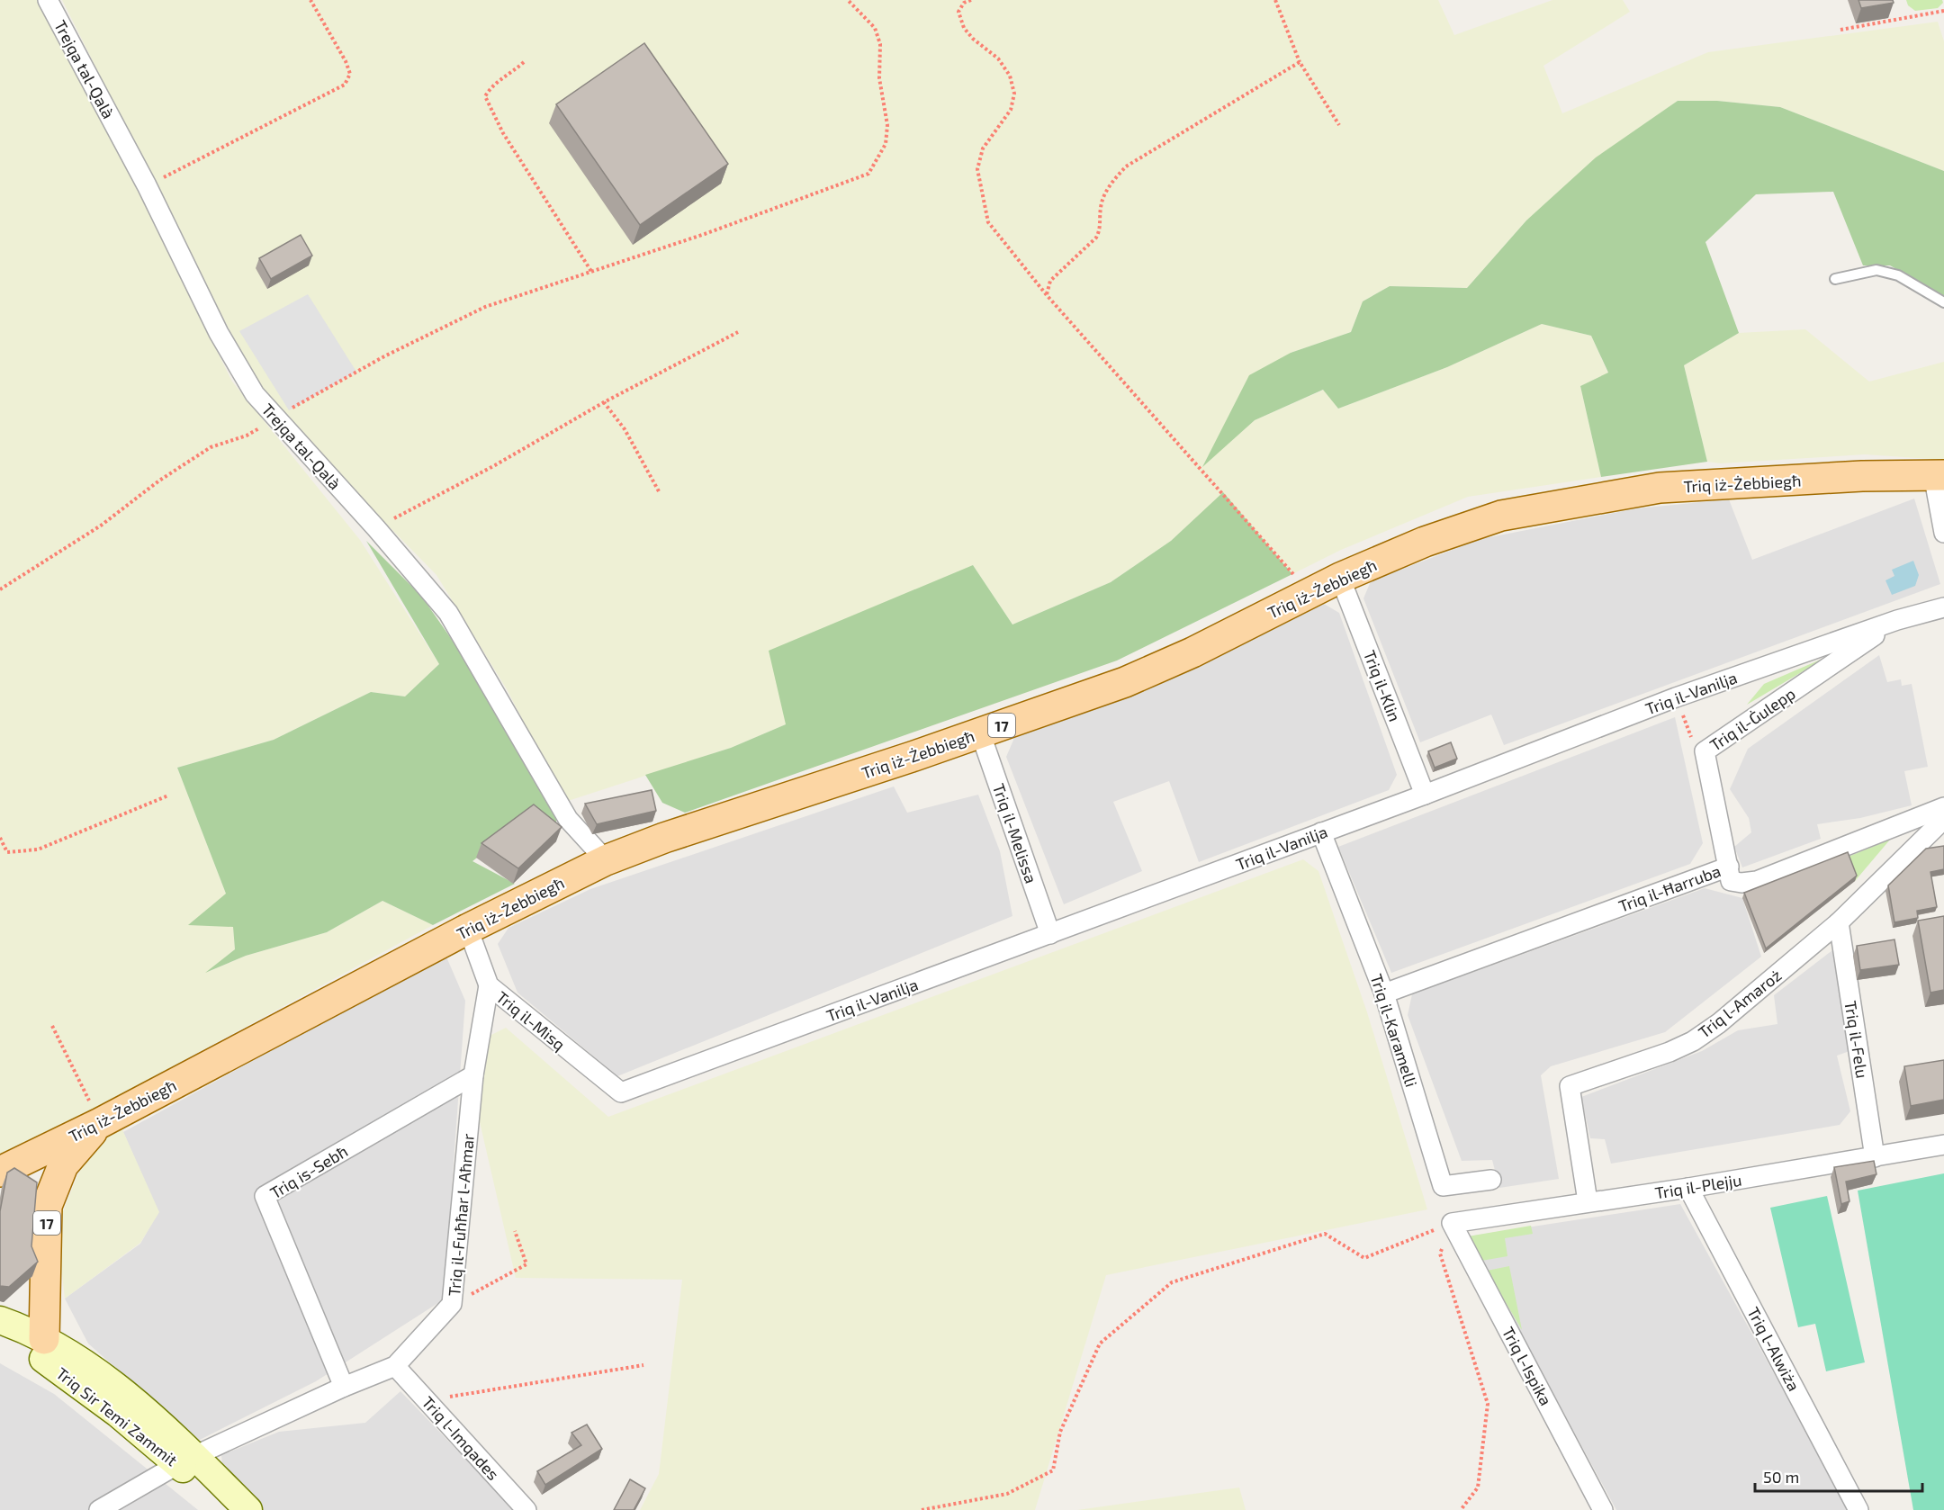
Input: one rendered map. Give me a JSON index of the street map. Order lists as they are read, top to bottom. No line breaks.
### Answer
{"streets":{"main road":["Triq iż-Żebbiegħ","17","Triq Sir Temi Zammit"],"street":["Trejqa tal-Qalà","Triq il-Klin","Triq il-Vanilja","Triq il-Ġulepp","Triq il-Melissa","Triq il-Ħarruba","Triq l-Amaroż","Triq il-Misq","Triq il-Karamelli","Triq il-Felu","Triq is-Sebħ","Triq il-Plejju","Triq il-Fuħħar l-Aħmar","Triq l-Alwiża","Triq l-Ispika","Triq l-Imqades"]},"crossings":[["Trejqa tal-Qalà","Triq iż-Żebbiegħ"],["Triq iż-Żebbiegħ","Triq il-Klin"],["Triq iż-Żebbiegħ","17"],["Triq iż-Żebbiegħ","Triq il-Melissa"],["Triq iż-Żebbiegħ","Triq il-Misq"],["Triq il-Klin","Triq il-Vanilja"],["Triq il-Vanilja","Triq il-Ġulepp"],["Triq il-Vanilja","Triq il-Melissa"],["Triq il-Vanilja","Triq il-Misq"],["Triq il-Vanilja","Triq il-Karamelli"],["Triq il-Ġulepp","Triq il-Ħarruba"],["17","Triq Sir Temi Zammit"],["Triq il-Ħarruba","Triq il-Karamelli"],["Triq l-Amaroż","Triq il-Felu"],["Triq l-Amaroż","Triq il-Plejju"],["Triq il-Misq","Triq il-Fuħħar l-Aħmar"],["Triq il-Felu","Triq il-Plejju"],["Triq is-Sebħ","Triq il-Fuħħar l-Aħmar"],["Triq il-Plejju","Triq l-Alwiża"],["Triq il-Plejju","Triq l-Ispika"],["Triq il-Fuħħar l-Aħmar","Triq Sir Temi Zammit"],["Triq il-Fuħħar l-Aħmar","Triq l-Imqades"]],"scale_bar":"50 m"}
